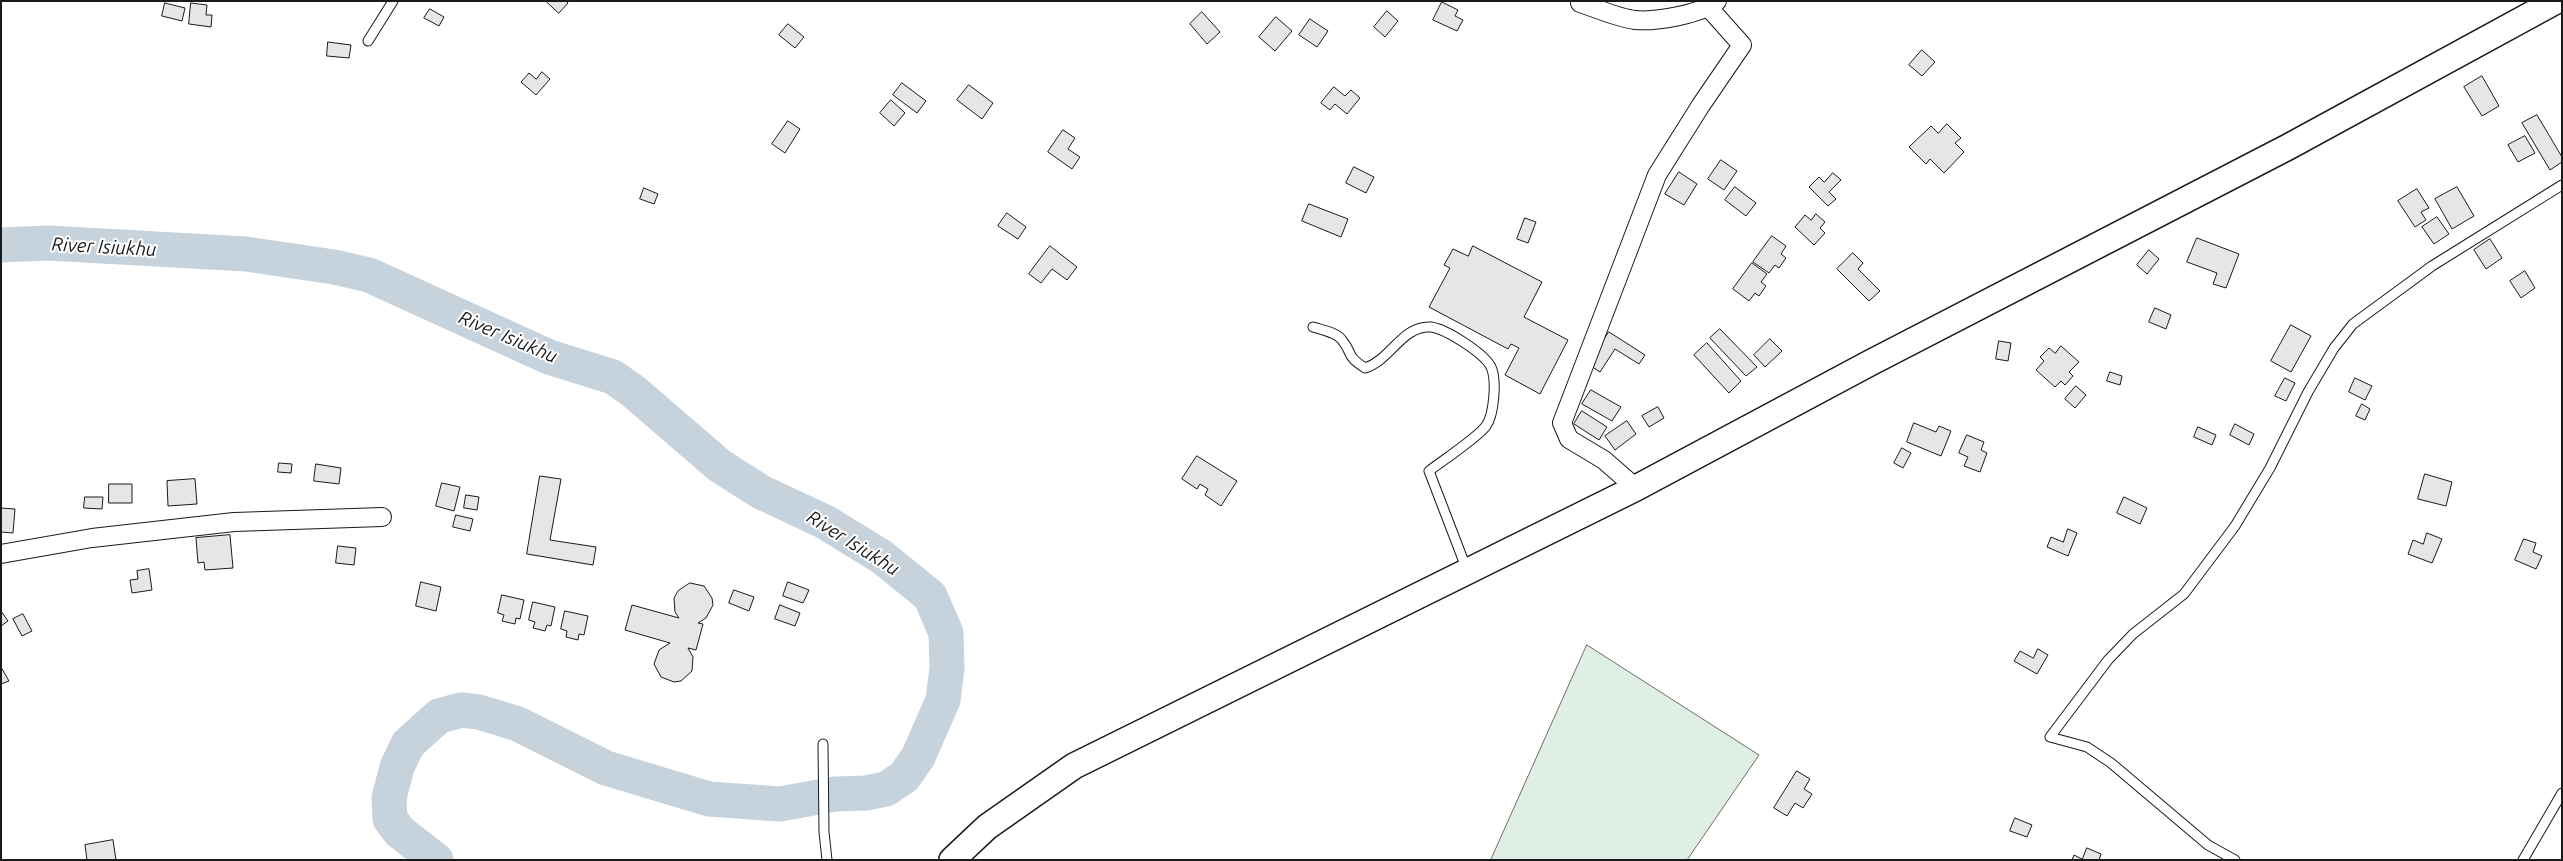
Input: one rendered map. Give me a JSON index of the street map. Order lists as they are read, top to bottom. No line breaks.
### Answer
{"water":["River Isiukhu"]}
